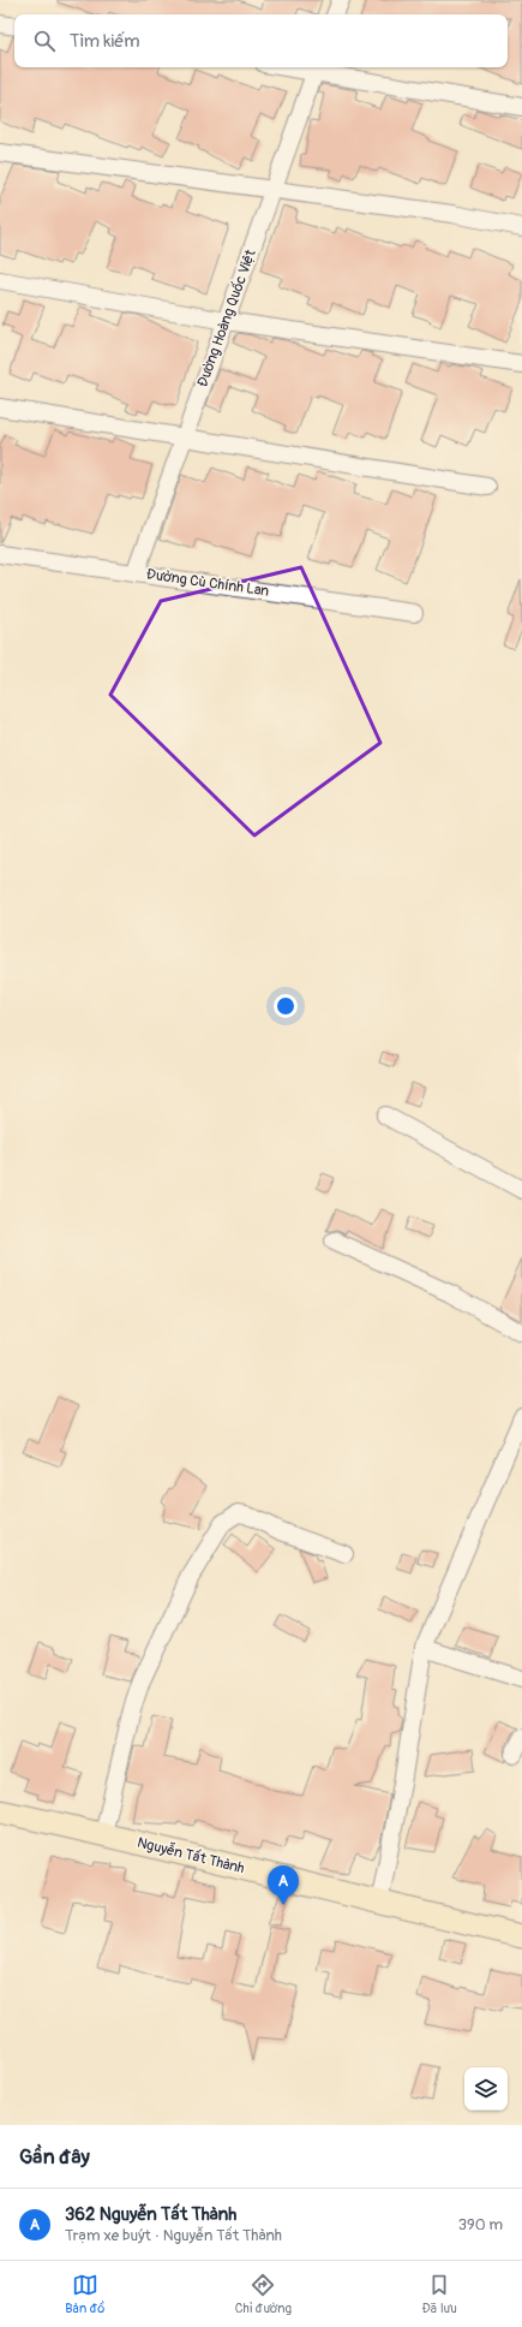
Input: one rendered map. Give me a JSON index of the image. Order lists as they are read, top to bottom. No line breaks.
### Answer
{"streets":{"main road":["Nguyễn Tất Thành"],"street":["Đường Hoàng Quốc Việt","Đường Cù Chính Lan"]},"crossings":[["Đường Hoàng Quốc Việt","Đường Cù Chính Lan"]],"page":{"search":"Tìm kiếm","pins":"A","heading":"Gần đây","list":[{"mark":"A","name":"362 Nguyễn Tất Thành","note":"Trạm xe buýt · Nguyễn Tất Thành","value":"390 m"}],"nav":["Bản đồ","Chỉ đường","Đã lưu"]}}
